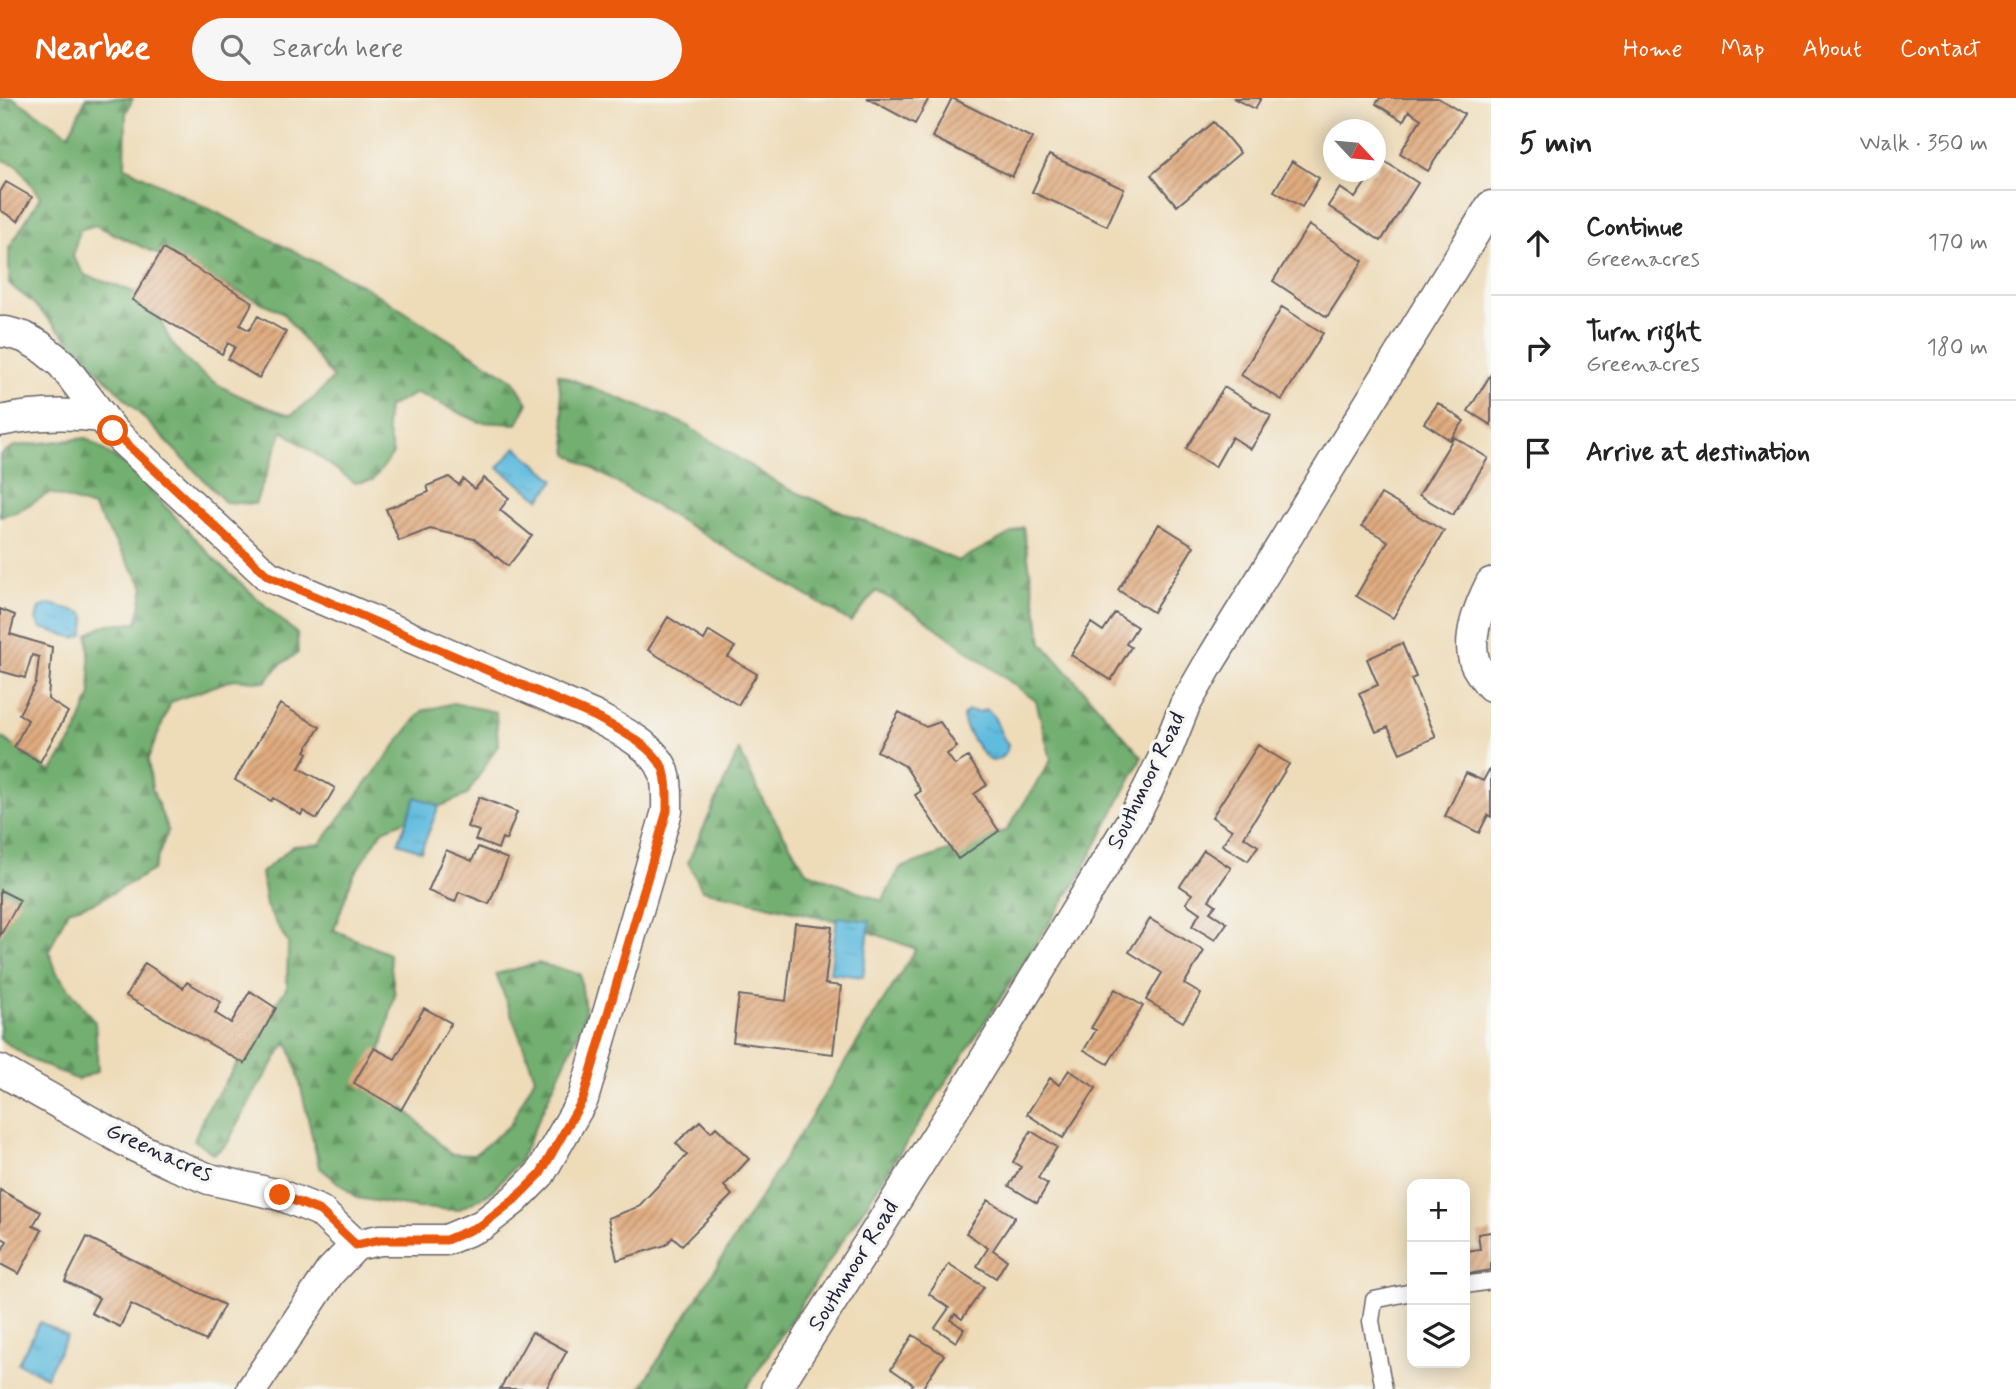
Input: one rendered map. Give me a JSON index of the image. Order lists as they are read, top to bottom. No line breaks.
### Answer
{"streets":{"street":["Southmoor Road","Greenacres"]},"north":"bottom right","page":{"header":"Nearbee","search":"Search here","nav":["Home","Map","About","Contact"],"heading":["5 min","Walk · 350 m"],"list":[["Continue","Greenacres","170 m"],["Turn right","Greenacres","180 m"],"Arrive at destination"],"map_buttons":["+","−"]}}
